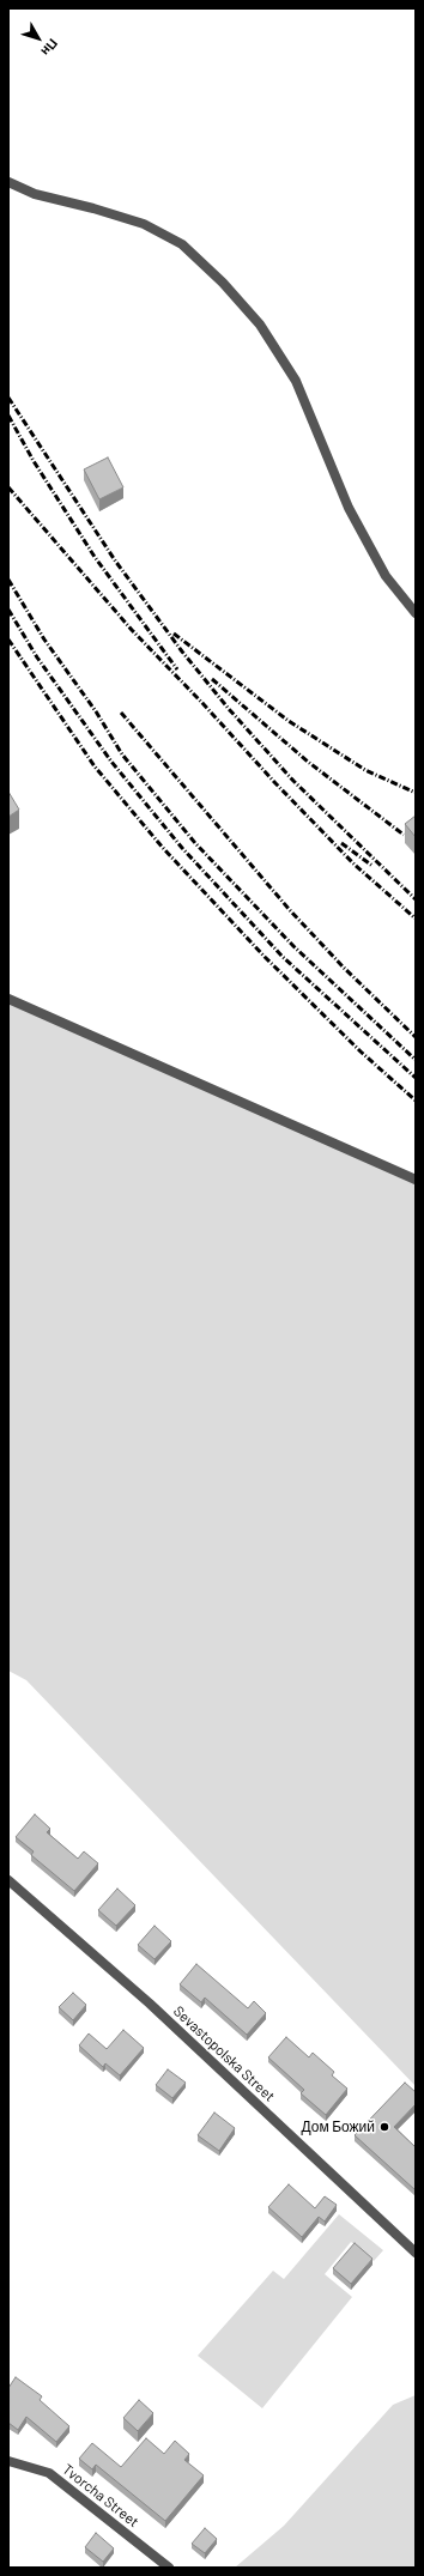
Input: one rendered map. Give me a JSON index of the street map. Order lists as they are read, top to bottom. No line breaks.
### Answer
{"streets":{"street":["Sevastopolska Street","Tvorcha Street"]},"places":["Дом Божий"],"north":"bottom right"}
